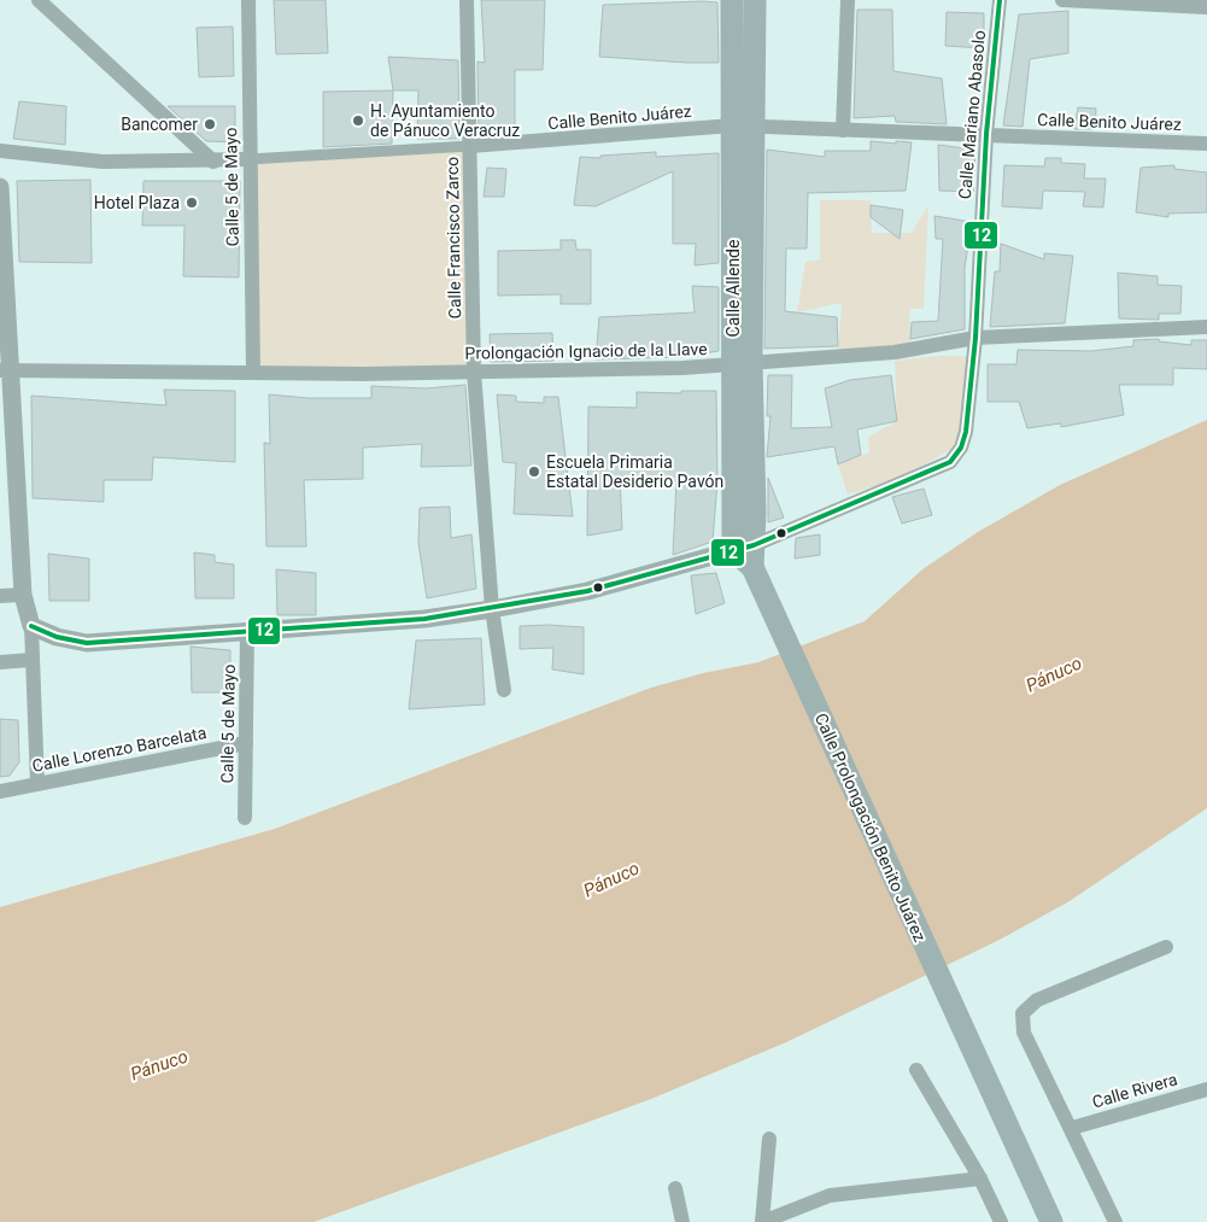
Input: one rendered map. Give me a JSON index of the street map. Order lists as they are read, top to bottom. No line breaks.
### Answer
{"streets":{"main road":["Calle Allende","Calle Prolongación Benito Juárez"],"street":["Calle Mariano Abasolo","Calle Benito Juárez","Calle 5 de Mayo","Calle Francisco Zarco","Prolongación Ignacio de la Llave","Calle Lorenzo Barcelata","Calle Rivera"]},"crossings":[["Calle Mariano Abasolo","Calle Benito Juárez"],["Calle Mariano Abasolo","Calle Allende"],["Calle Mariano Abasolo","Prolongación Ignacio de la Llave"],["Calle Mariano Abasolo","Calle Prolongación Benito Juárez"],["Calle Benito Juárez","Calle 5 de Mayo"],["Calle Benito Juárez","Calle Francisco Zarco"],["Calle Benito Juárez","Calle Allende"],["Calle 5 de Mayo","Prolongación Ignacio de la Llave"],["Calle 5 de Mayo","Calle Lorenzo Barcelata"],["Calle Francisco Zarco","Prolongación Ignacio de la Llave"],["Calle Allende","Prolongación Ignacio de la Llave"],["Calle Allende","Calle Prolongación Benito Juárez"]],"water":["Pánuco"],"places":["H. Ayuntamiento de Pánuco Veracruz","Bancomer","Hotel Plaza","Escuela Primaria Estatal Desiderio Pavón"],"lines":["transit line 12"]}
